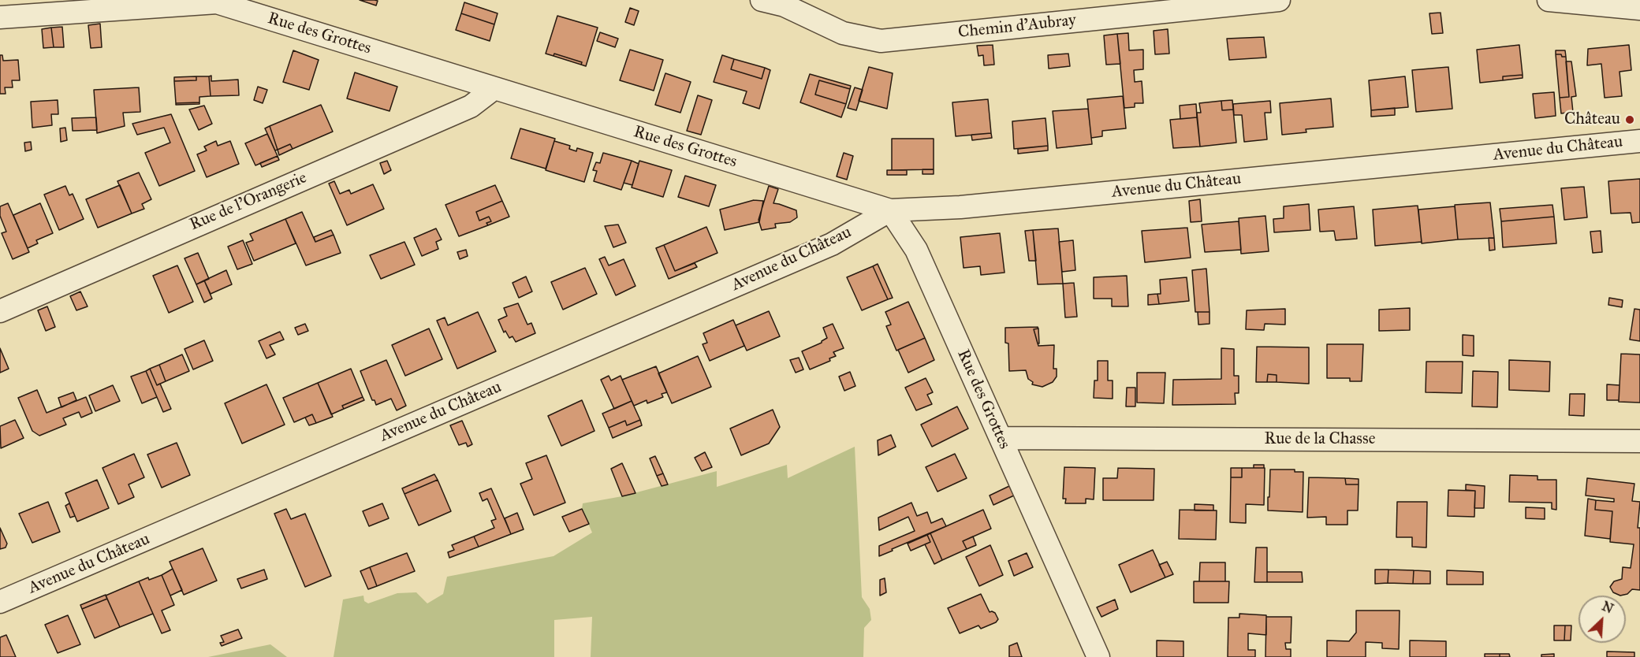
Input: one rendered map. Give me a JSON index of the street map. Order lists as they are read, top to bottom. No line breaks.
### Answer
{"streets":{"street":["Chemin d'Aubray","Rue des Grottes","Avenue du Château","Rue de l'Orangerie","Rue de la Chasse"]},"crossings":[["Rue des Grottes","Avenue du Château"],["Rue des Grottes","Rue de l'Orangerie"],["Rue des Grottes","Rue de la Chasse"]],"places":["Château"],"north":"top right"}
